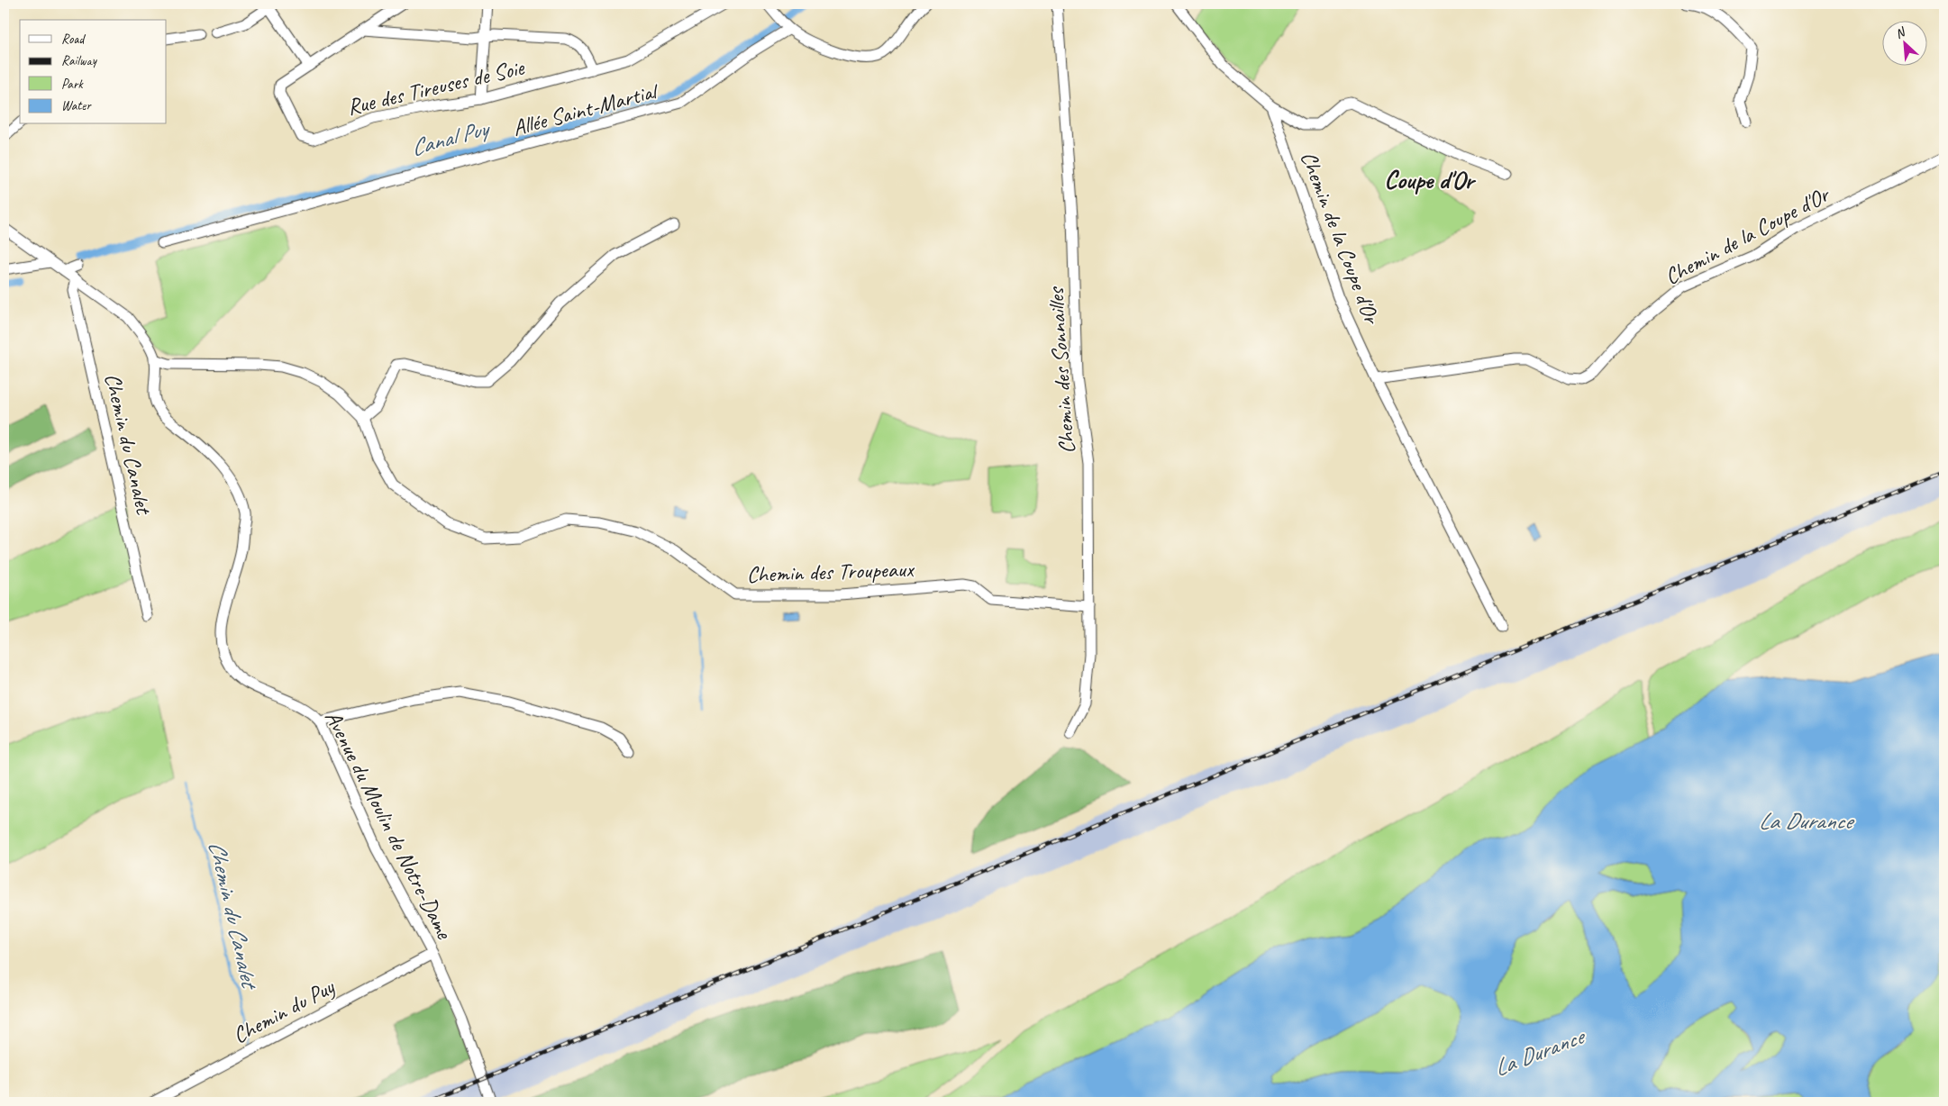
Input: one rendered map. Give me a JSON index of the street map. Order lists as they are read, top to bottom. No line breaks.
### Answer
{"streets":{"street":["Rue des Tireuses de Soie","Allée Saint-Martial","Chemin de la Coupe d'Or","Chemin des Sonnailles","Chemin du Canalet","Chemin des Troupeaux","Avenue du Moulin de Notre-Dame","Chemin du Puy"]},"crossings":[["Chemin des Sonnailles","Chemin des Troupeaux"],["Chemin du Canalet","Avenue du Moulin de Notre-Dame"],["Chemin des Troupeaux","Avenue du Moulin de Notre-Dame"],["Avenue du Moulin de Notre-Dame","Chemin du Puy"]],"districts":["Coupe d'Or"],"water":["Canal Puy","La Durance","Chemin du Canalet"],"legend":["Road","Railway","Park","Water"],"north":"top left"}
